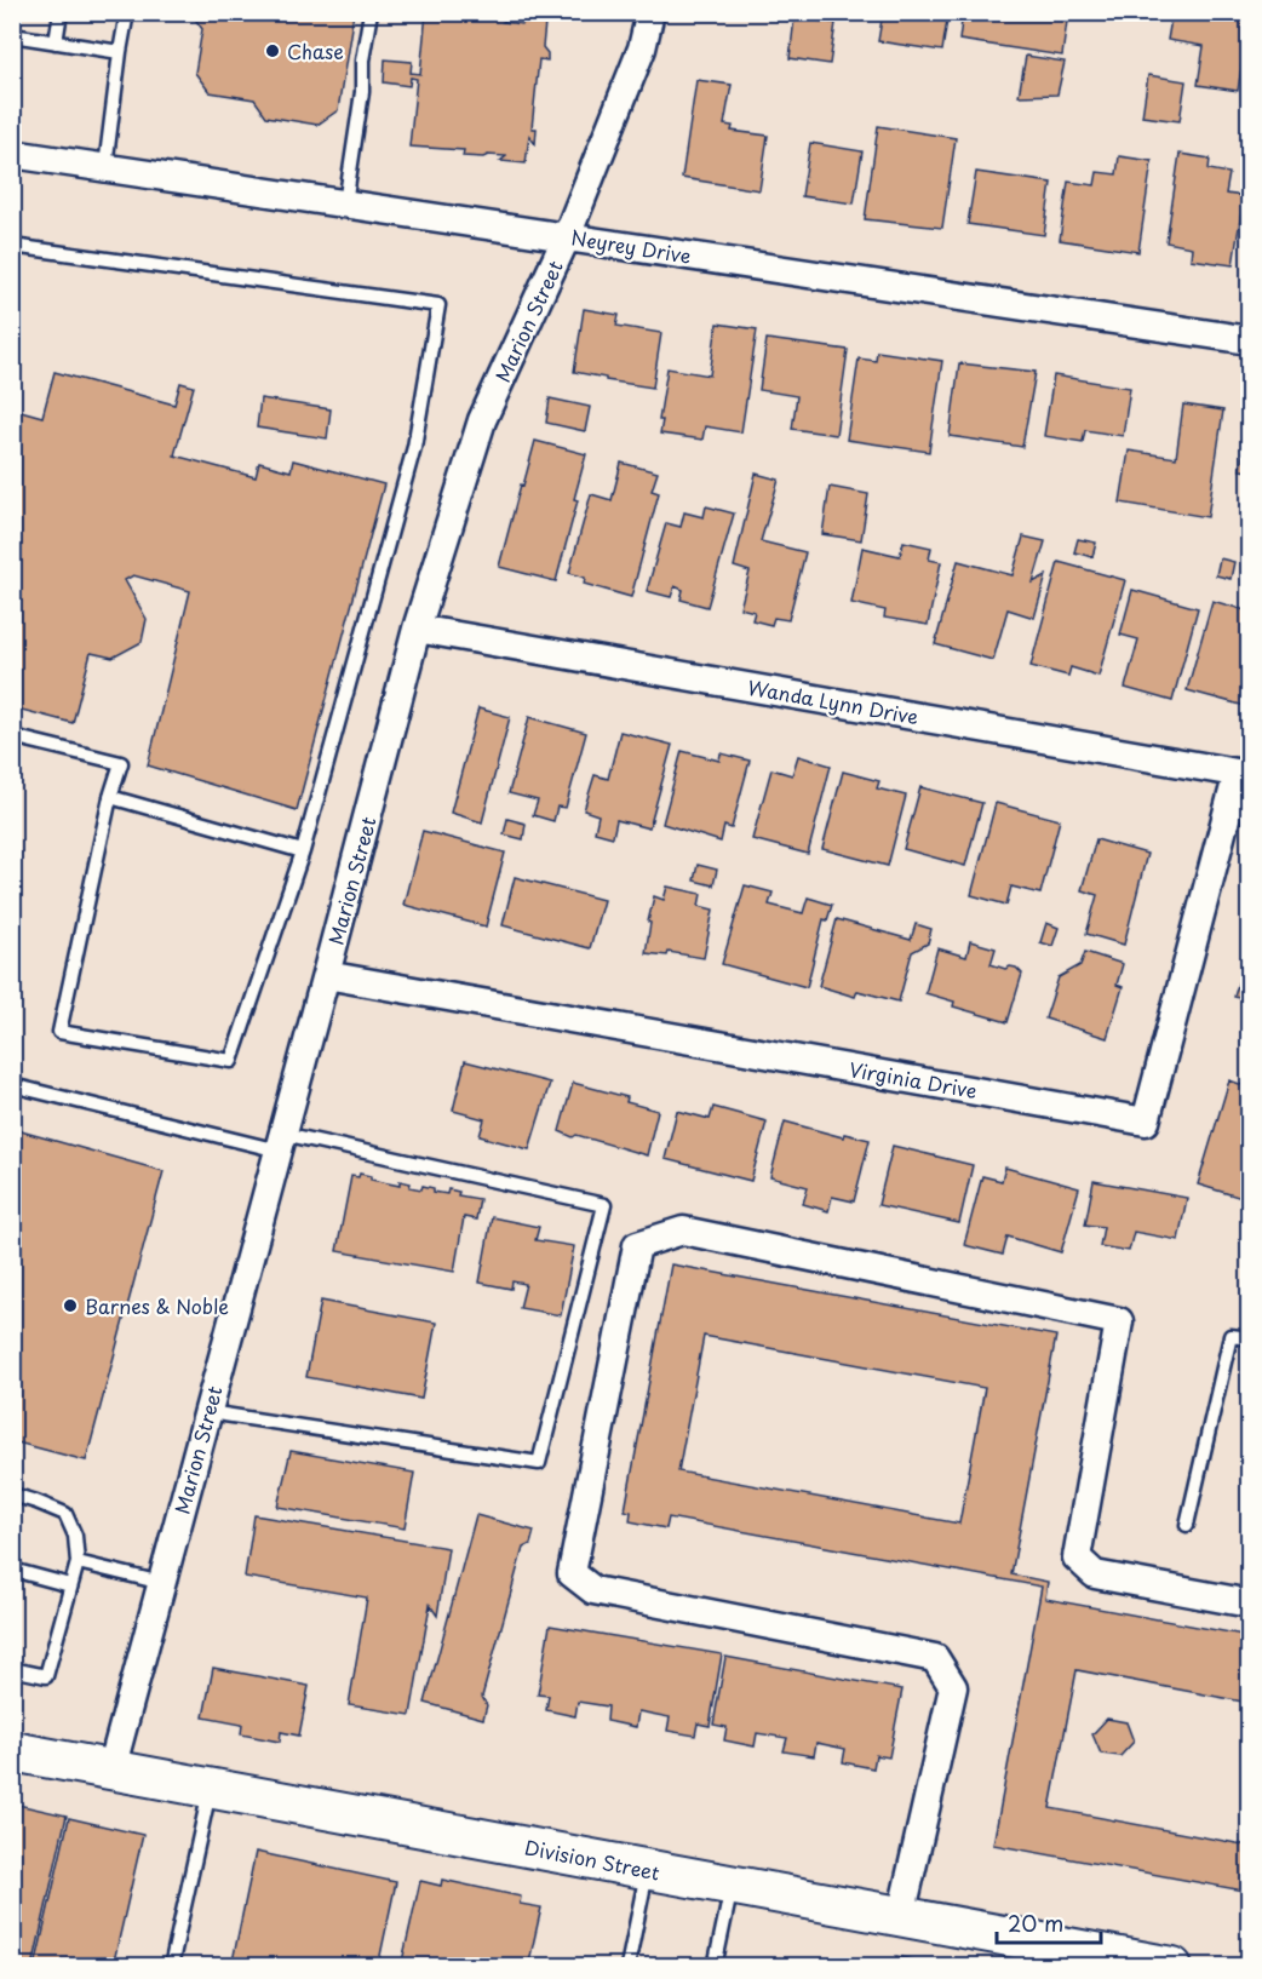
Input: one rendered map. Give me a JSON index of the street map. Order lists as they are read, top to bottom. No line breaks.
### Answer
{"streets":{"street":["Neyrey Drive","Marion Street","Wanda Lynn Drive","Virginia Drive","Division Street"]},"crossings":[["Neyrey Drive","Marion Street"],["Marion Street","Wanda Lynn Drive"],["Marion Street","Virginia Drive"],["Marion Street","Division Street"],["Wanda Lynn Drive","Virginia Drive"]],"places":["Chase","Barnes & Noble"],"scale_bar":"20 m"}
